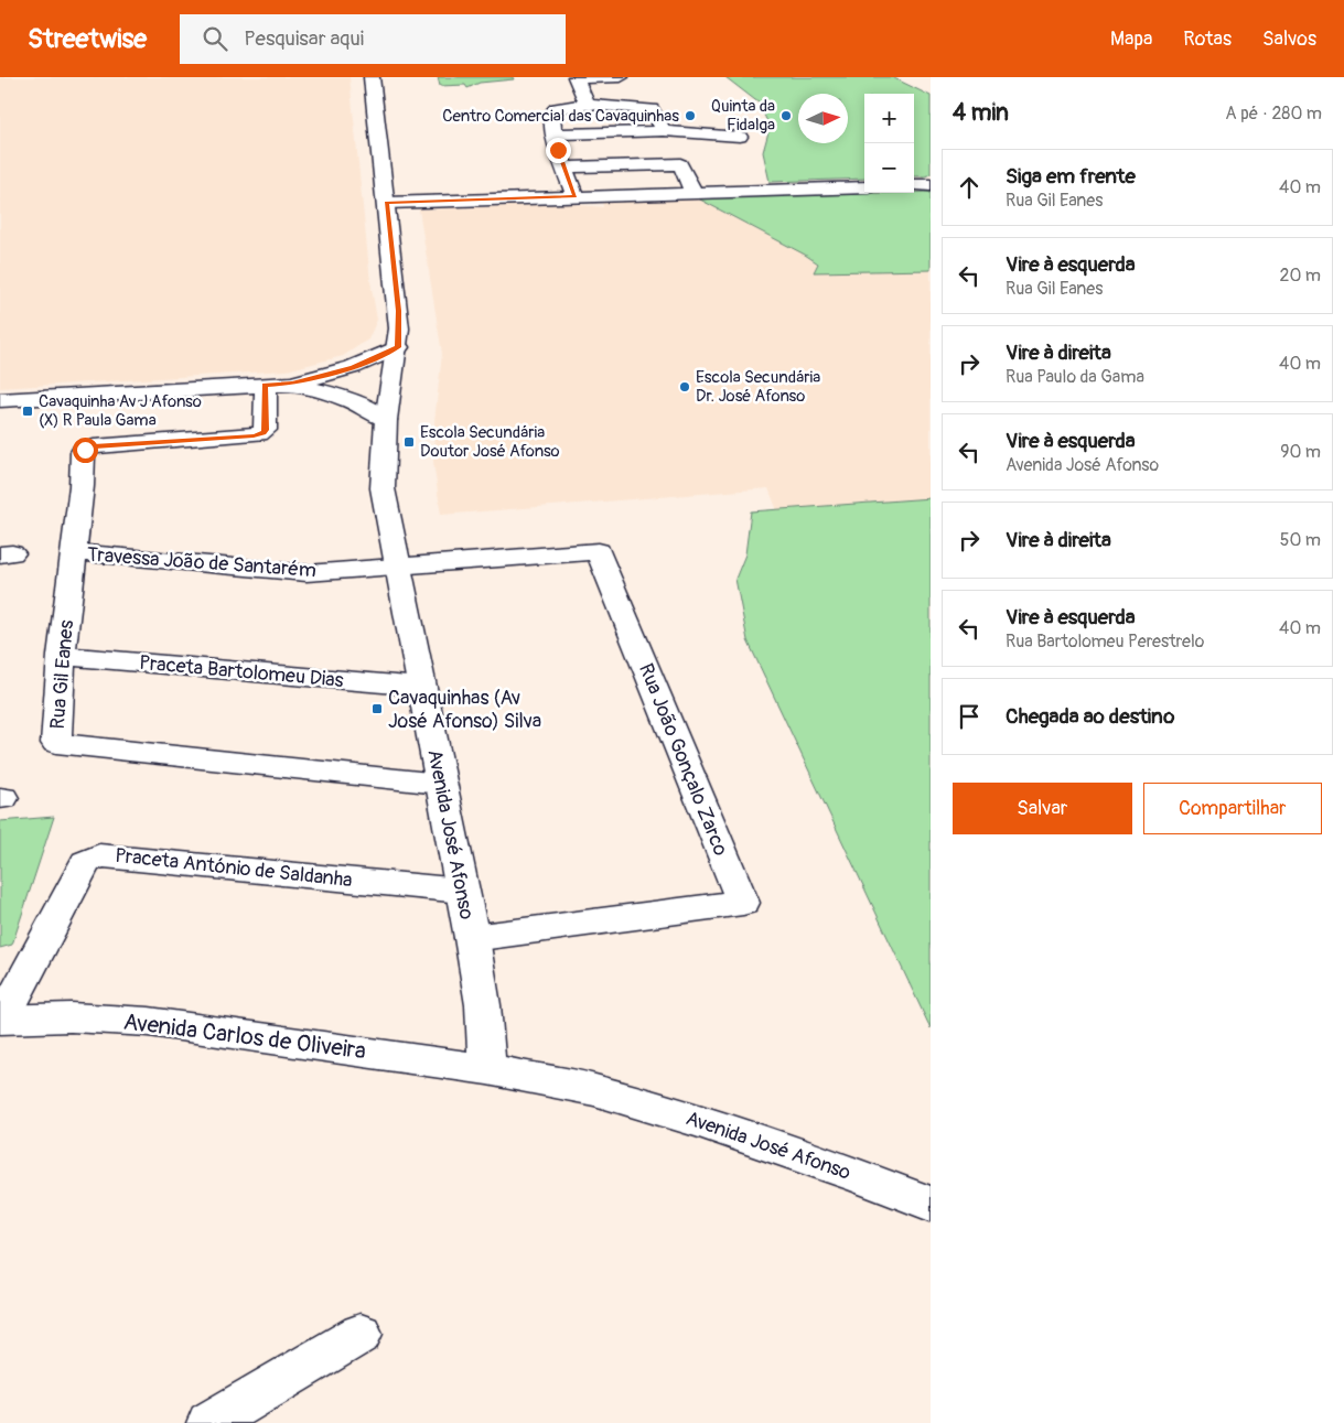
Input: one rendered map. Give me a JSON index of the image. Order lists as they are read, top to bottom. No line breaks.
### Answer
{"streets":{"street":["Travessa João de Santarém","Praceta Bartolomeu Dias","Rua Gil Eanes","Rua João Gonçalo Zarco","Avenida José Afonso","Praceta António de Saldanha","Avenida Carlos de Oliveira"]},"crossings":[["Travessa João de Santarém","Rua Gil Eanes"],["Travessa João de Santarém","Rua João Gonçalo Zarco"],["Travessa João de Santarém","Avenida José Afonso"],["Praceta Bartolomeu Dias","Rua Gil Eanes"],["Praceta Bartolomeu Dias","Avenida José Afonso"],["Rua Gil Eanes","Avenida José Afonso"],["Rua João Gonçalo Zarco","Avenida José Afonso"],["Avenida José Afonso","Praceta António de Saldanha"],["Avenida José Afonso","Avenida Carlos de Oliveira"],["Praceta António de Saldanha","Avenida Carlos de Oliveira"]],"places":{"other":["Centro Comercial das Cavaquinhas","Quinta da Fidalga","Escola Secundária Dr. José Afonso"],"transit":["Cavaquinha Av J Afonso (X) R Paula Gama","Escola Secundária Doutor José Afonso","Cavaquinhas (Av José Afonso) Silva"]},"north":"right","page":{"header":"Streetwise","search":"Pesquisar aqui","nav":["Mapa","Rotas","Salvos"],"heading":["4 min","A pé · 280 m"],"map_buttons":["+","−"],"list":[["Siga em frente","Rua Gil Eanes","40 m"],["Vire à esquerda","Rua Gil Eanes","20 m"],["Vire à direita","Rua Paulo da Gama","40 m"],["Vire à esquerda","Avenida José Afonso","90 m"],["Vire à direita","50 m"],["Vire à esquerda","Rua Bartolomeu Perestrelo","40 m"],"Chegada ao destino"],"buttons":["Salvar","Compartilhar"]}}
